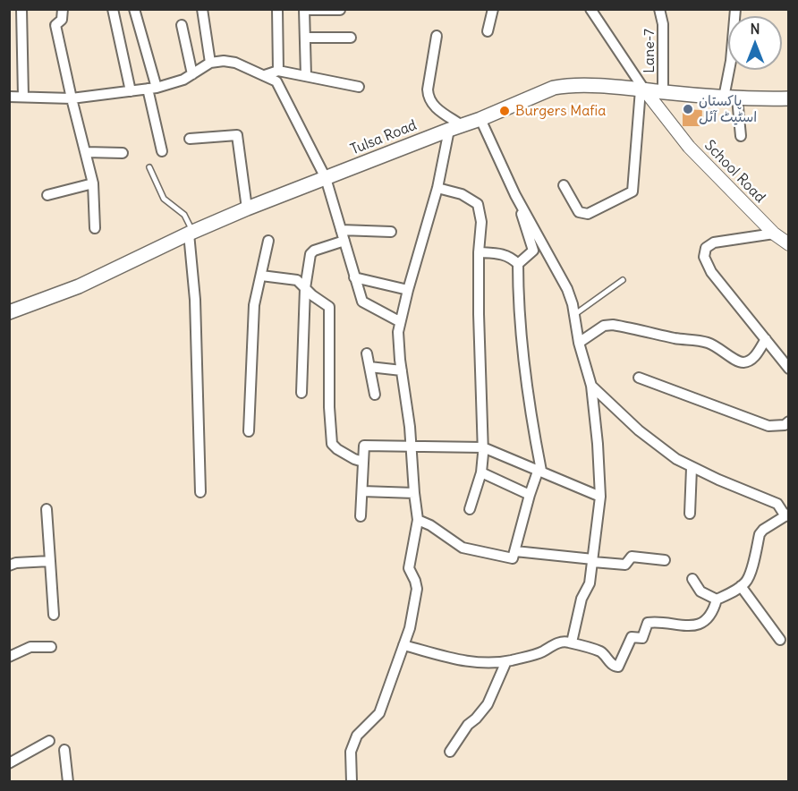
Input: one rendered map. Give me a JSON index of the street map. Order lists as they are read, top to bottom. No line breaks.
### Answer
{"streets":{"main road":["Tulsa Road"],"street":["Lane-7","School Road"]},"crossings":[["Lane-7","Tulsa Road"],["Tulsa Road","School Road"]],"places":["پاکستان اسٹیٹ آئل","Burgers Mafia"],"north":"top"}
